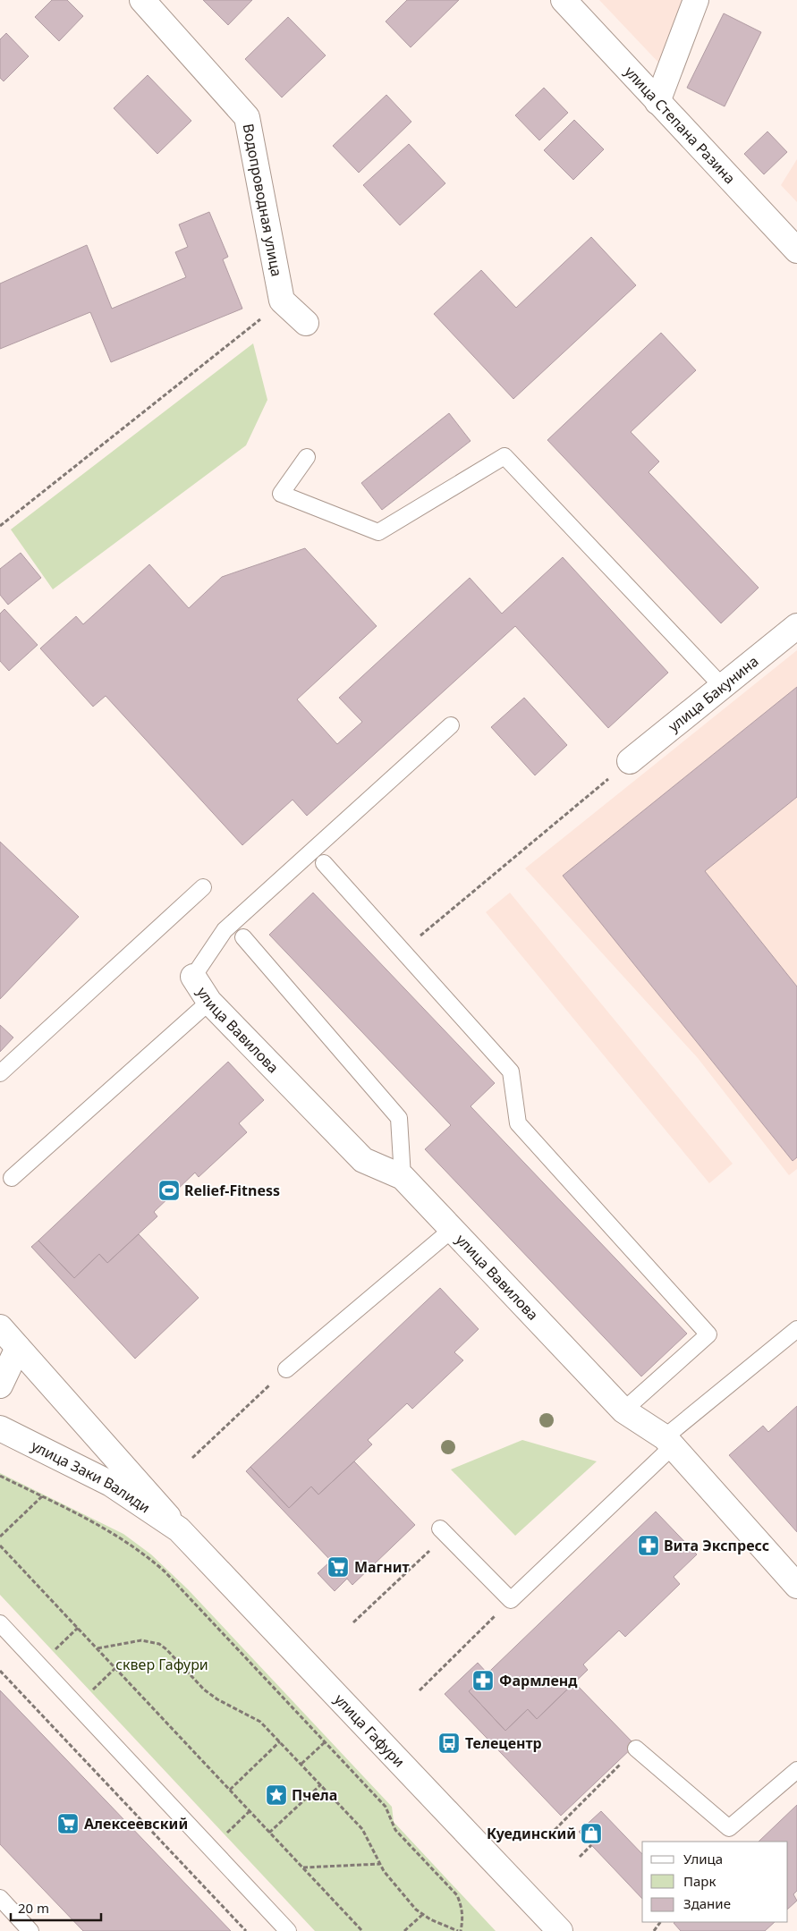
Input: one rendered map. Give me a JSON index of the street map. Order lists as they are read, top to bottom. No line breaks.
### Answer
{"streets":{"street":["улица Степана Разина","Водопроводная улица","улица Бакунина","улица Вавилова","улица Заки Валиди","улица Гафури"]},"crossings":[["улица Заки Валиди","улица Гафури"]],"parks":["сквер Гафури"],"places":{"sports":["Relief-Fitness"],"pharmacy":["Вита Экспресс","Фармленд"],"supermarket":["Магнит","Алексеевский"],"bus stop":["Телецентр"],"place":["Пчела"],"shop":["Куединский"]},"legend":["Улица","Парк","Здание"],"scale_bar":"20 m"}
